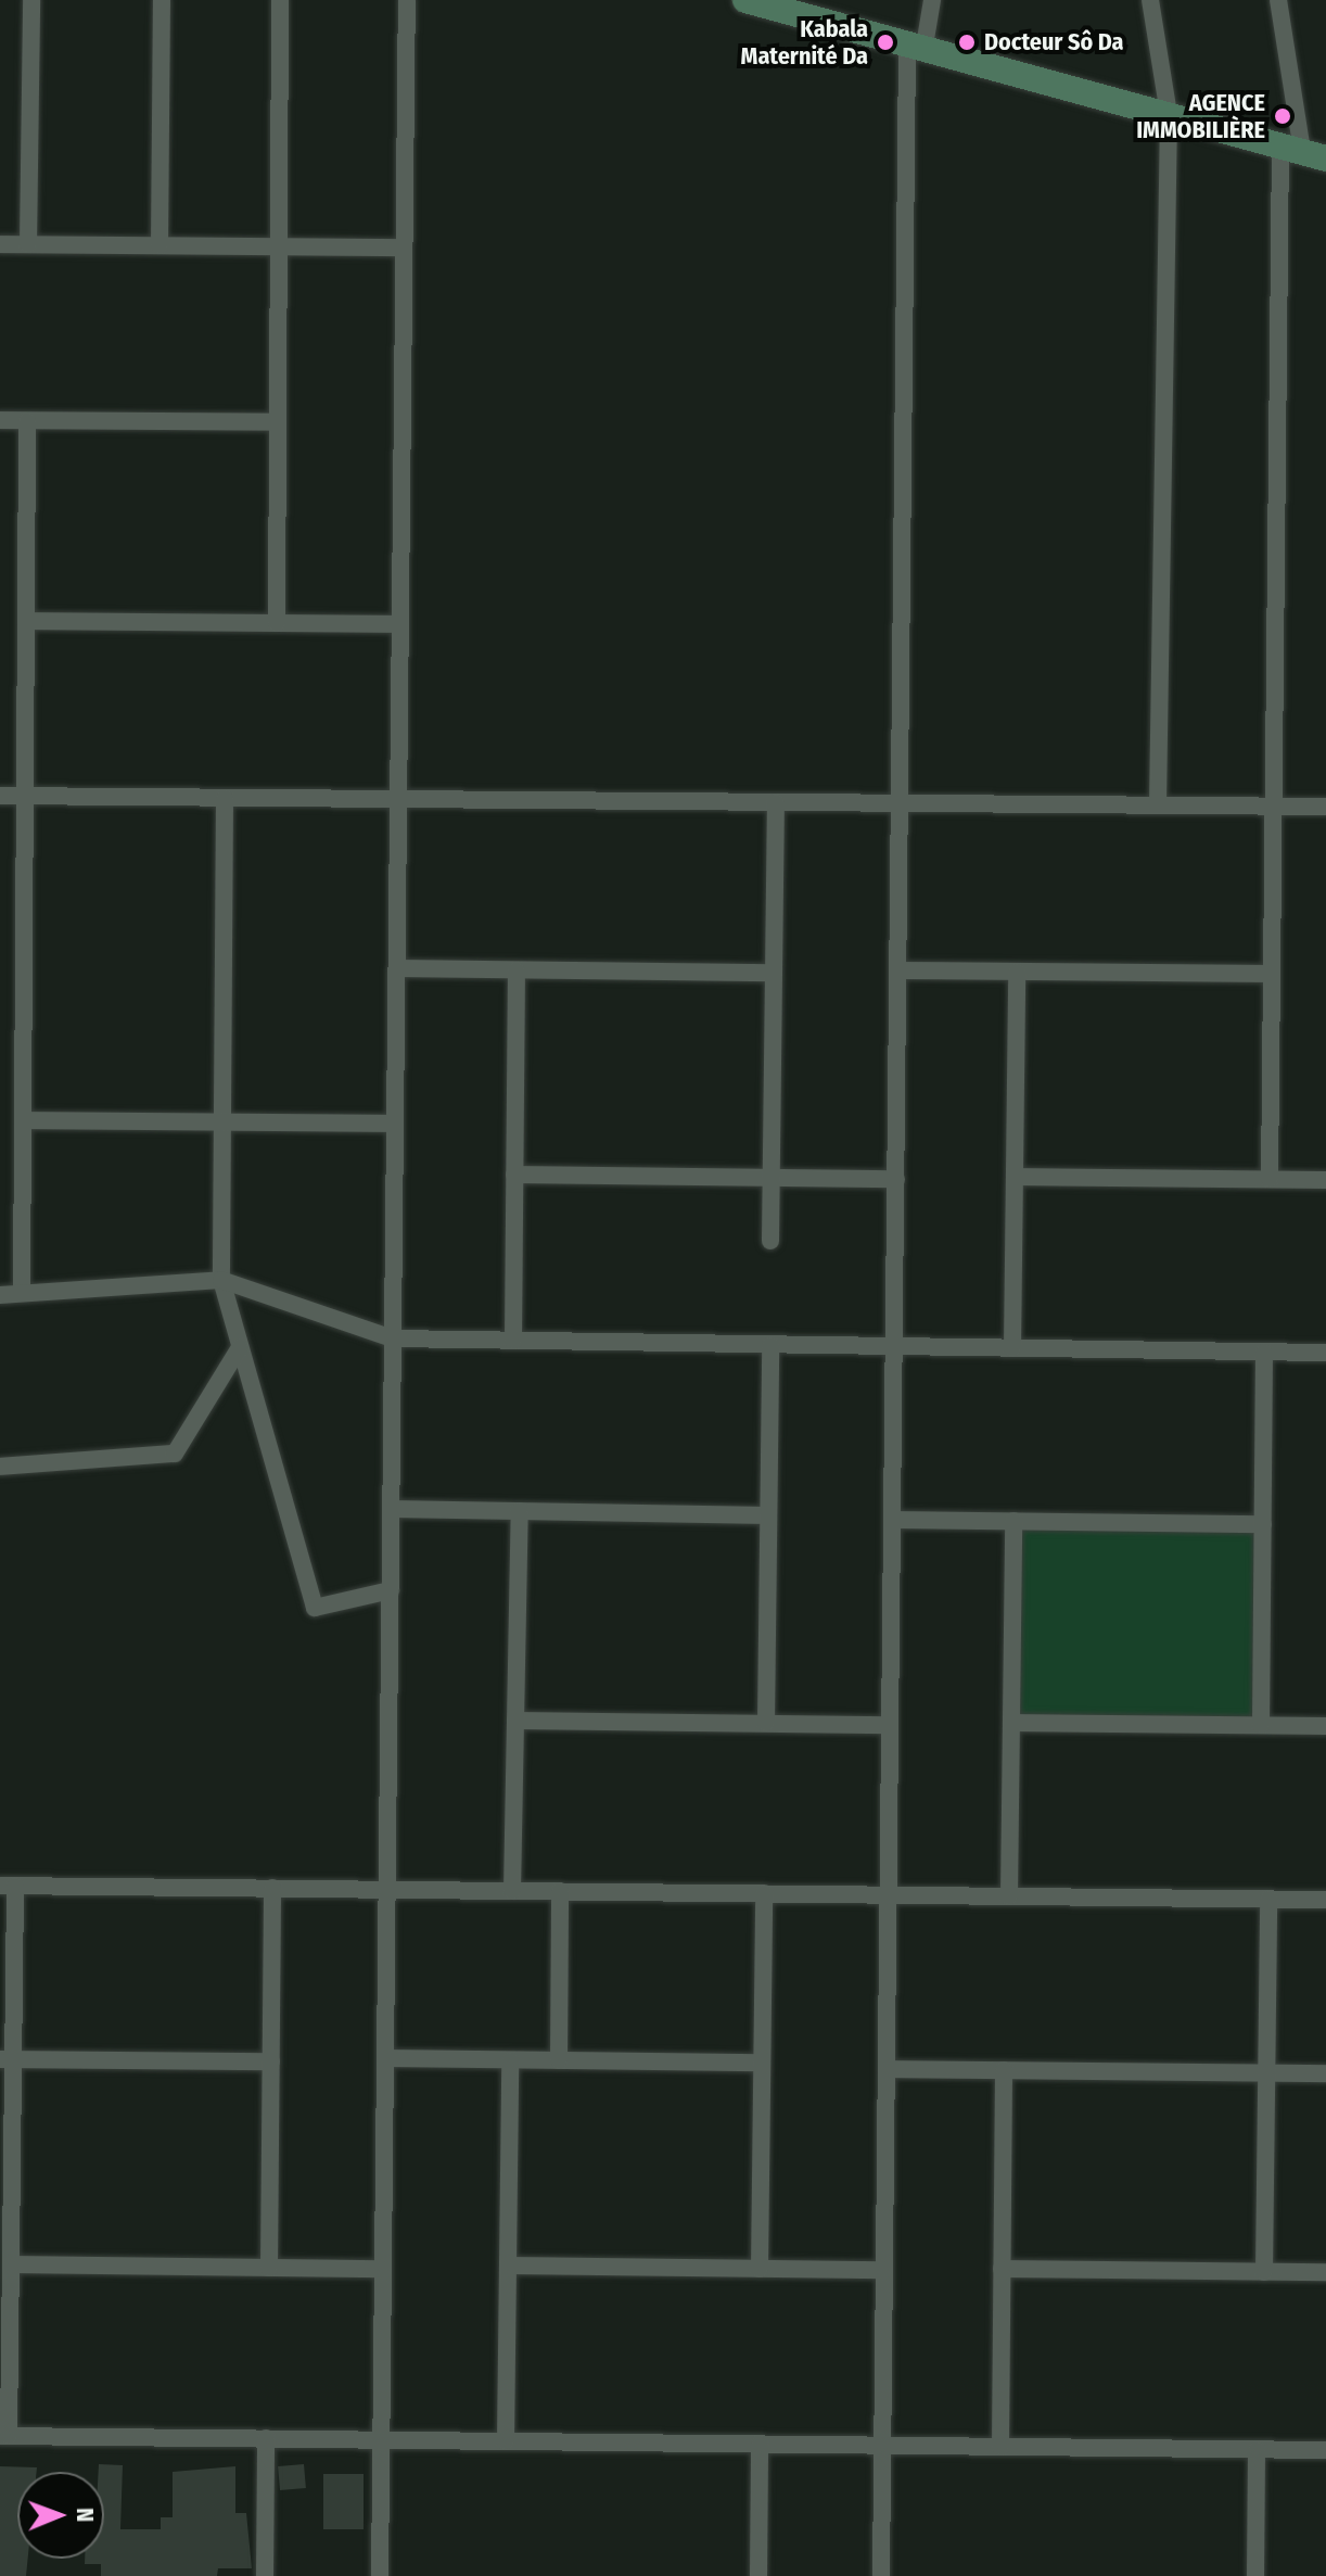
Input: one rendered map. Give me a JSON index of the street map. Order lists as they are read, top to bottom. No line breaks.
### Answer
{"places":["Kabala Maternité Da","Docteur Sô Da","AGENCE IMMOBILIÈRE"],"north":"right"}
